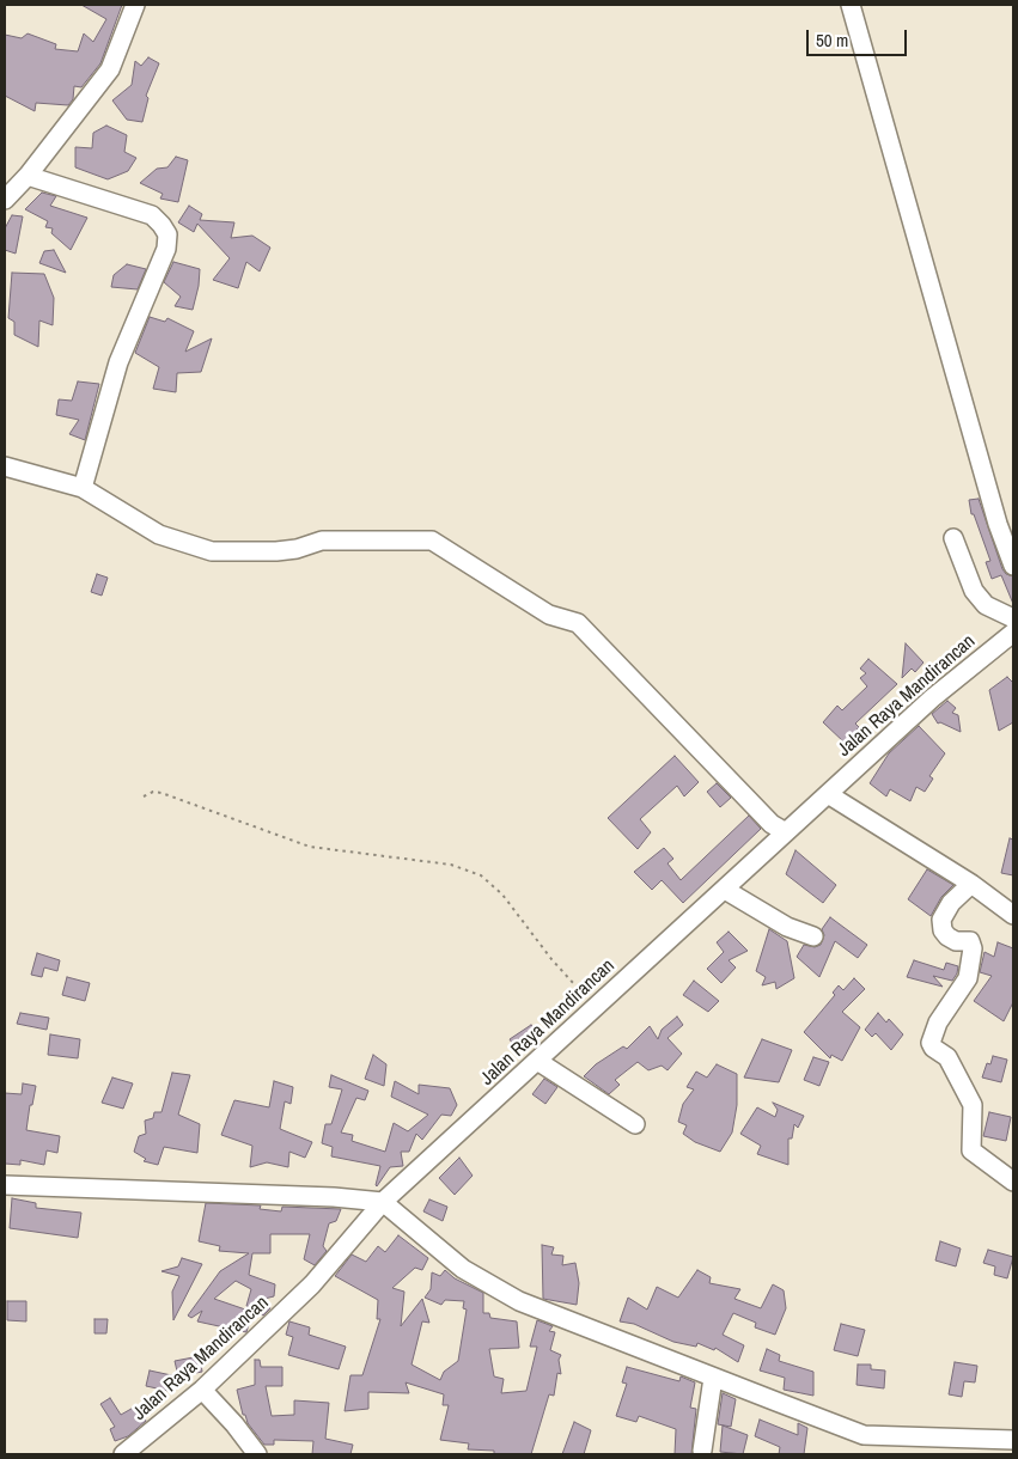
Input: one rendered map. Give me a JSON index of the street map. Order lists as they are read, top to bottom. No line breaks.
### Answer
{"streets":{"street":["Jalan Raya Mandirancan"]},"scale_bar":"50 m"}
